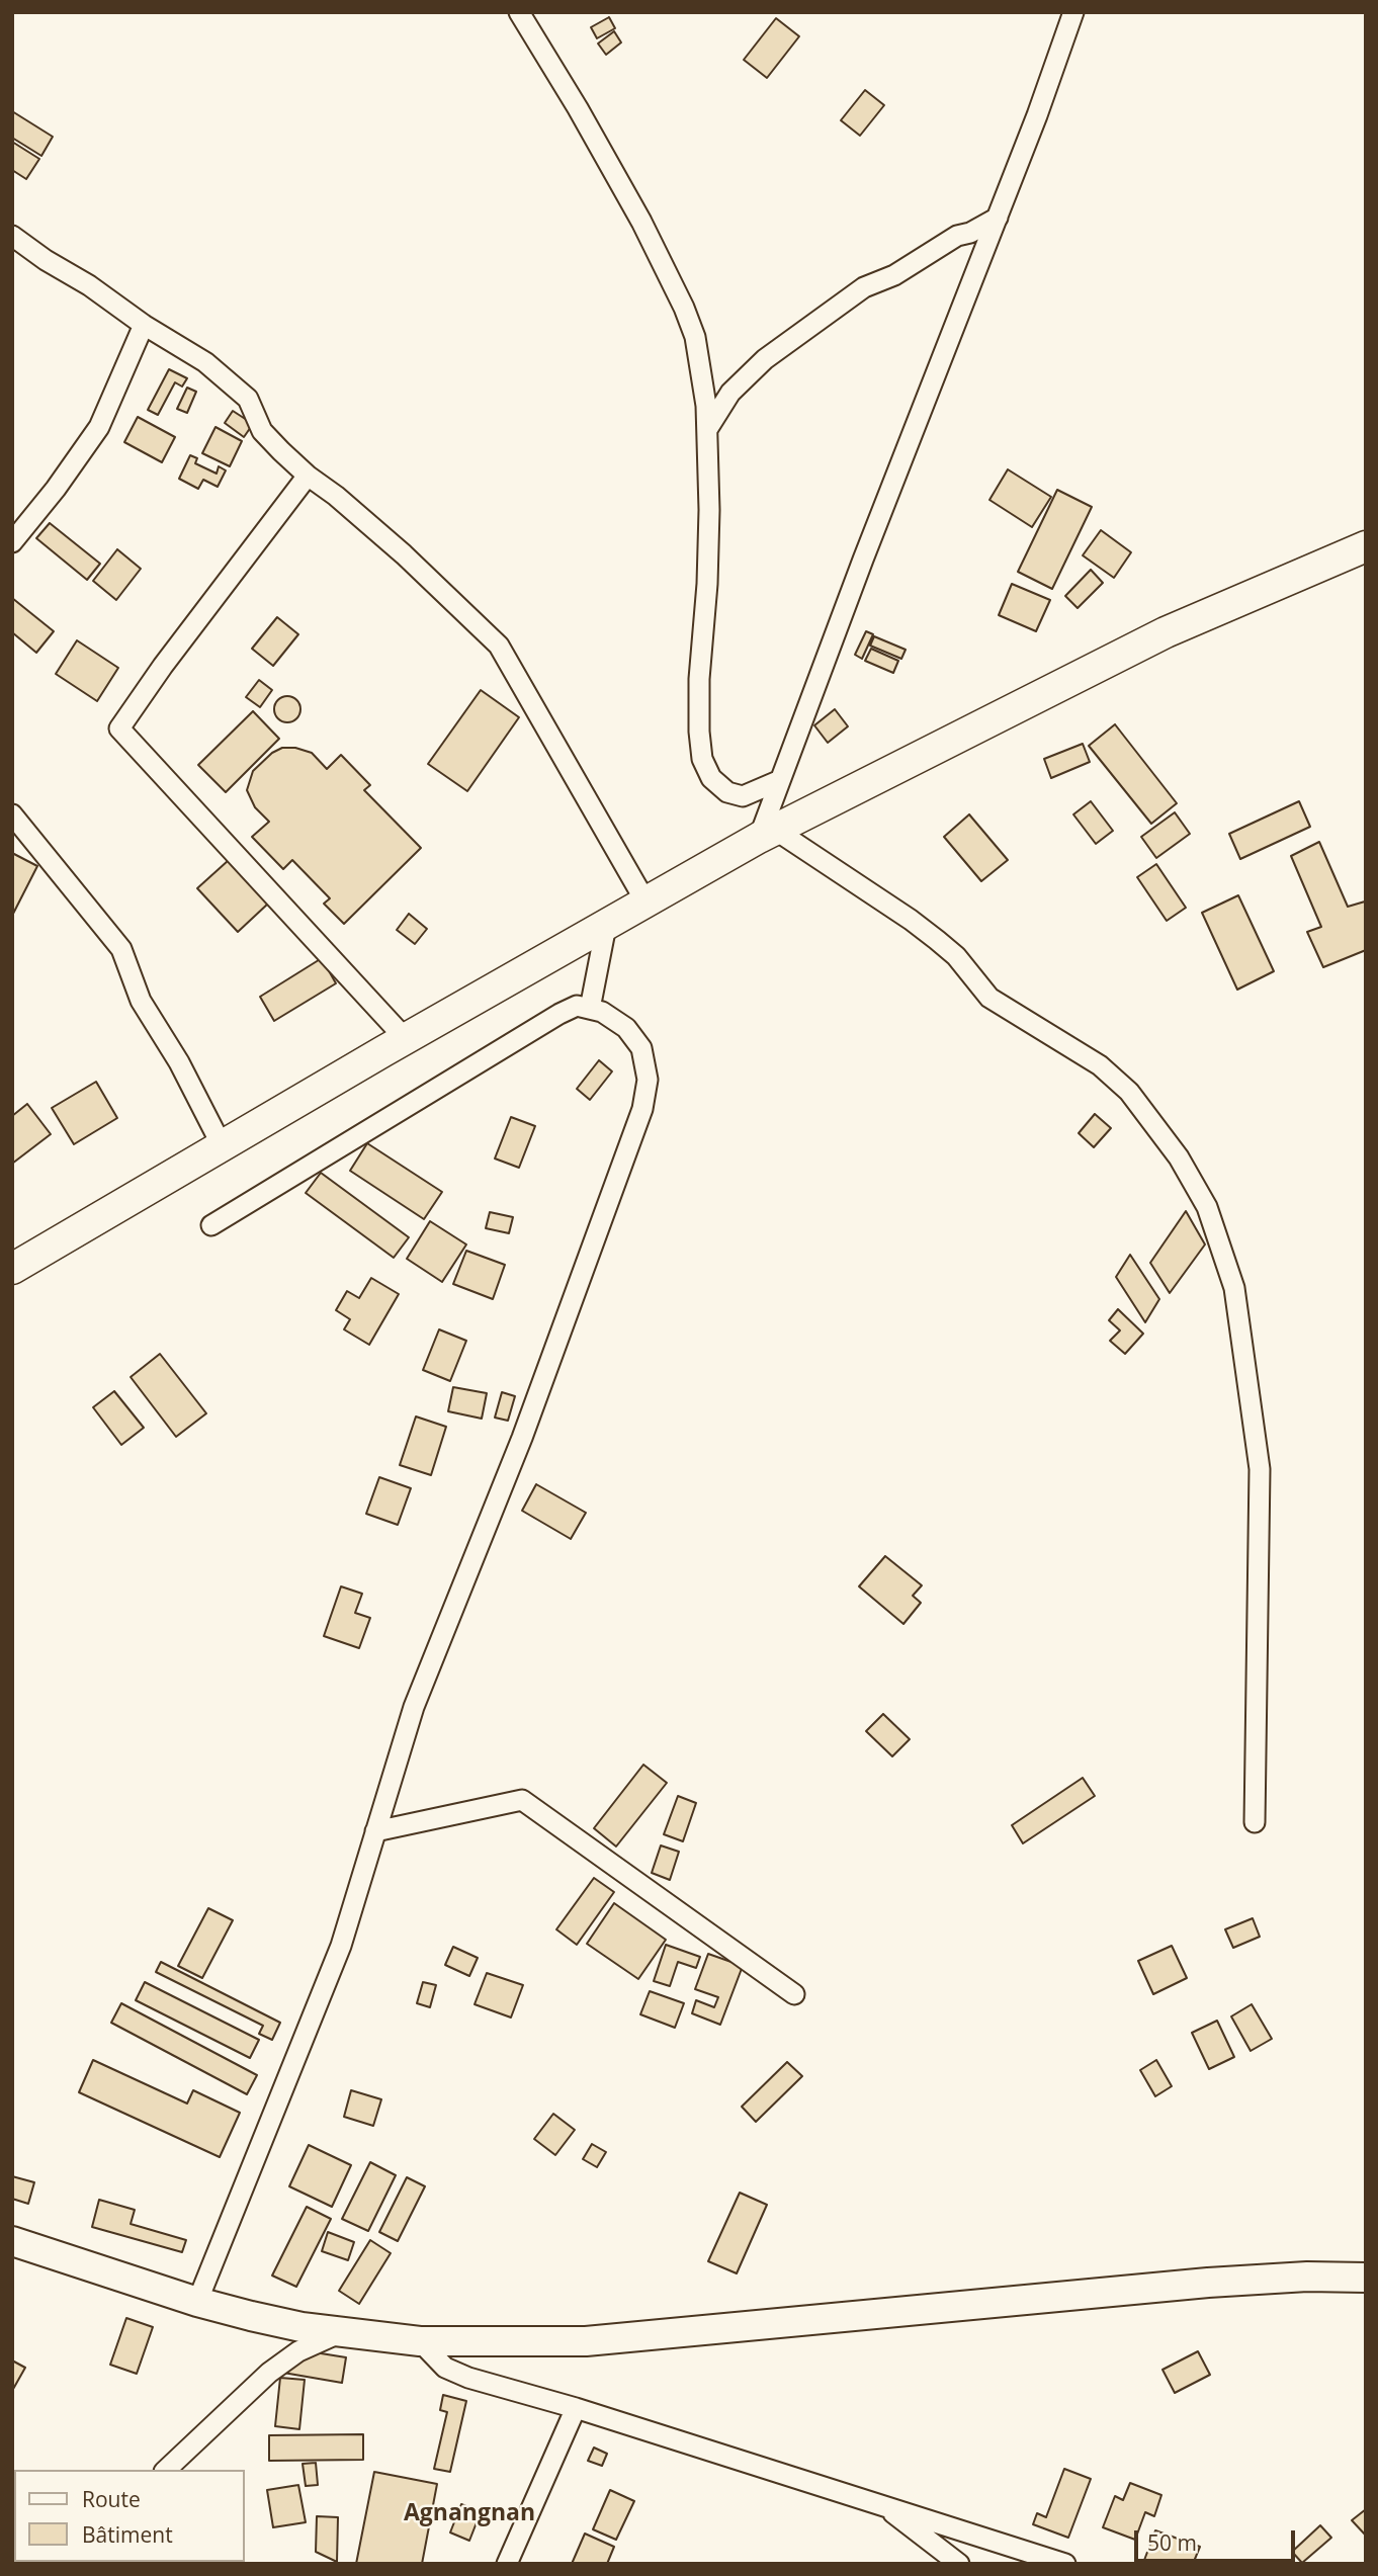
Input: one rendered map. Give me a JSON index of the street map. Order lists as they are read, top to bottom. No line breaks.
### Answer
{"districts":["Agnangnan"],"legend":["Route","Bâtiment"],"scale_bar":"50 m"}
